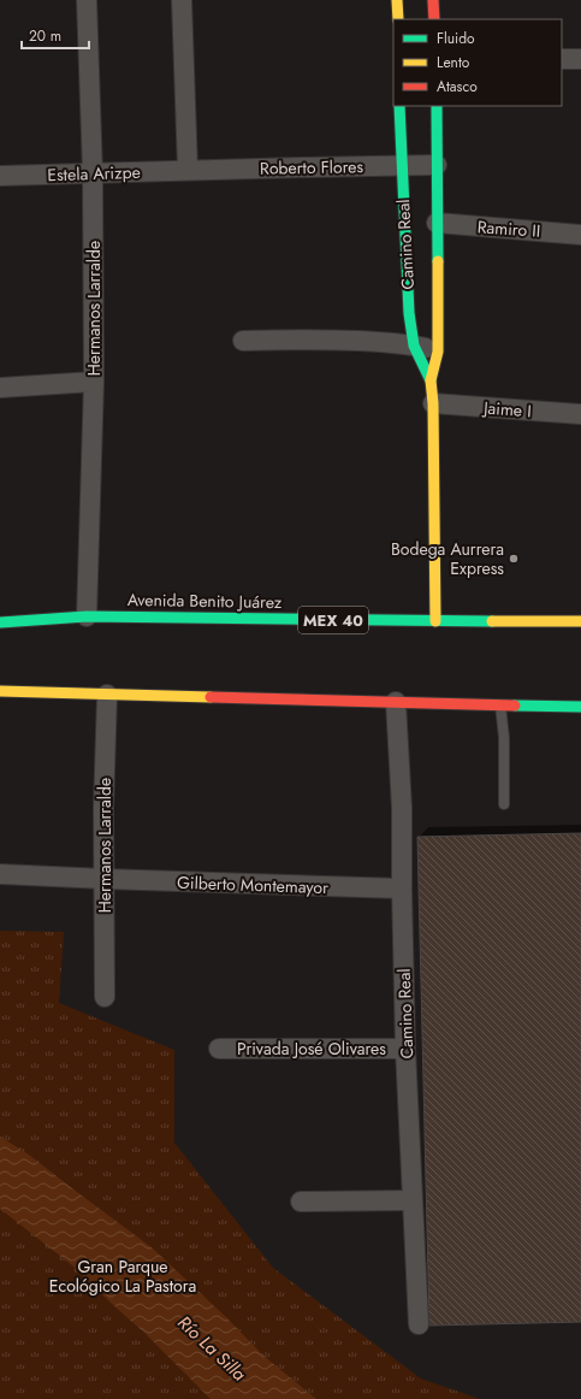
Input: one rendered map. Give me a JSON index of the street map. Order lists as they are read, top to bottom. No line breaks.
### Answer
{"streets":{"main road":["Camino Real","Avenida Benito Juárez","MEX 40"],"street":["Roberto Flores","Estela Arizpe","Ramiro II","Hermanos Larralde","Jaime I","Gilberto Montemayor","Privada José Olivares"]},"crossings":[["Roberto Flores","Estela Arizpe"],["Roberto Flores","Camino Real"],["Estela Arizpe","Hermanos Larralde"],["Ramiro II","Camino Real"],["Camino Real","Jaime I"],["Camino Real","Avenida Benito Juárez"],["Camino Real","Gilberto Montemayor"],["Camino Real","Privada José Olivares"],["Hermanos Larralde","Avenida Benito Juárez"],["Hermanos Larralde","Gilberto Montemayor"]],"water":["Río La Silla"],"parks":["Gran Parque Ecológico La Pastora"],"places":["Bodega Aurrera Express"],"legend":["Fluido","Lento","Atasco"],"scale_bar":"20 m"}
